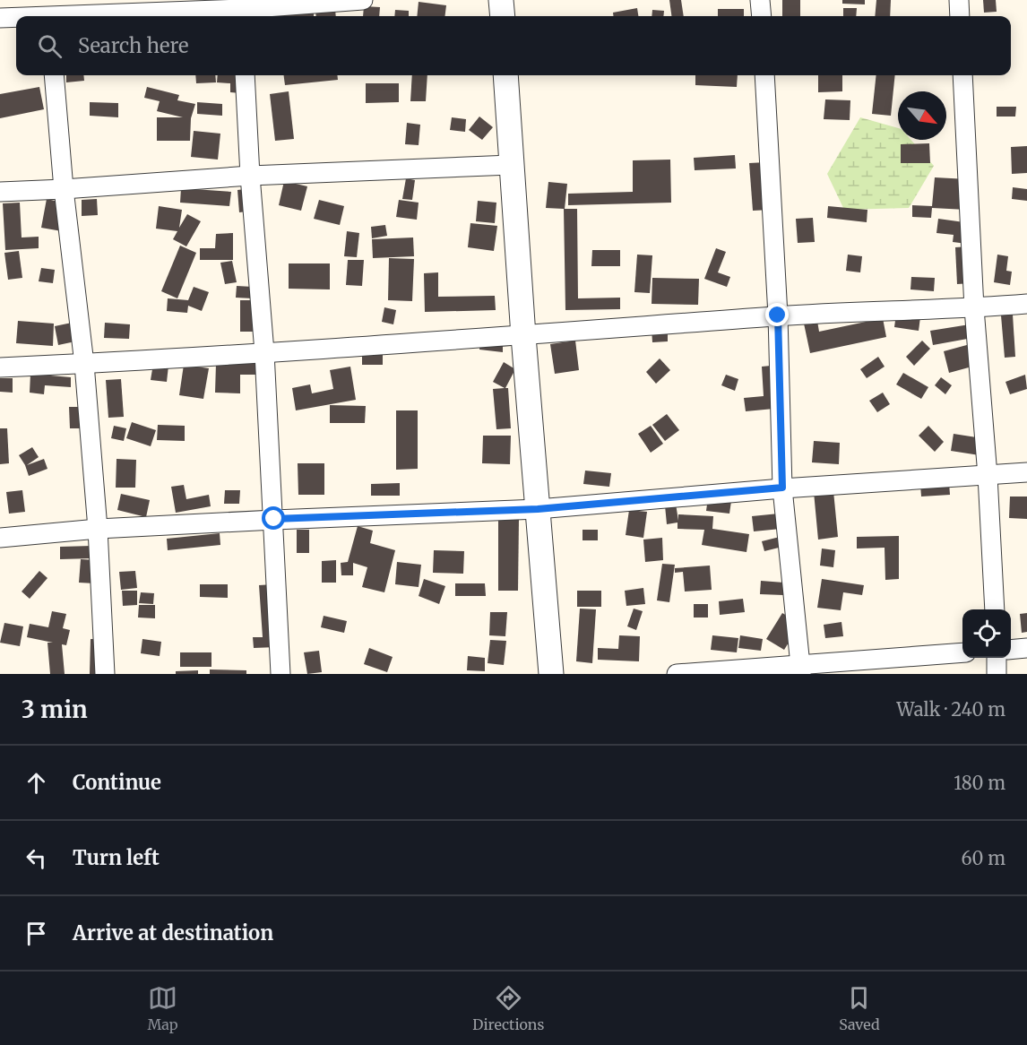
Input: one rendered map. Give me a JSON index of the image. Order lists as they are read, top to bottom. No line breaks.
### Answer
{"north":"bottom right","page":{"search":"Search here","heading":["3 min","Walk · 240 m"],"list":[["Continue","180 m"],["Turn left","60 m"],"Arrive at destination"],"nav":["Map","Directions","Saved"]}}
